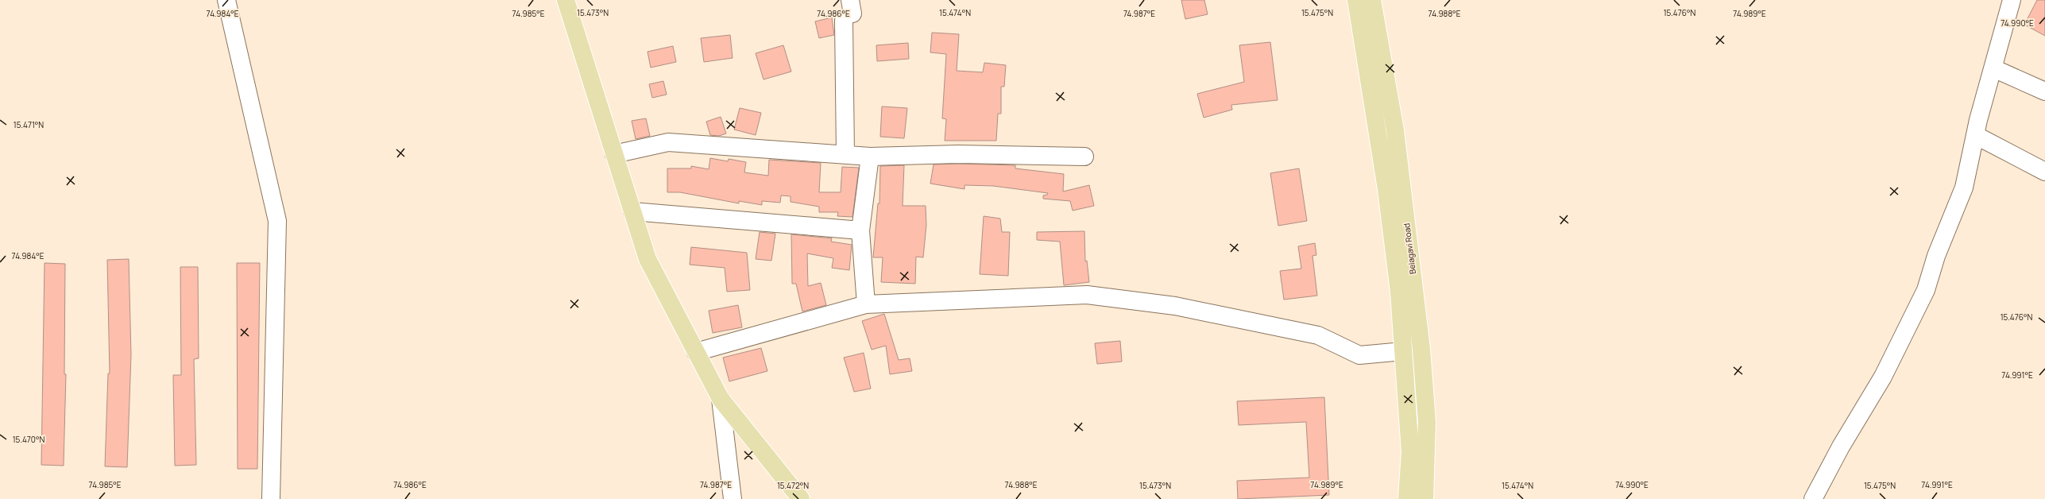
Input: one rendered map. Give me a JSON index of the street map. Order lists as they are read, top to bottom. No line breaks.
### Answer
{"streets":{"main road":["Belagavi Road"]},"coordinates":["15.473°N","15.474°N","15.475°N","15.476°N","74.989°E","74.984°E","74.985°E","74.986°E","74.987°E","74.988°E","74.990°E","15.471°N","74.991°E","15.470°N","15.472°N"]}
